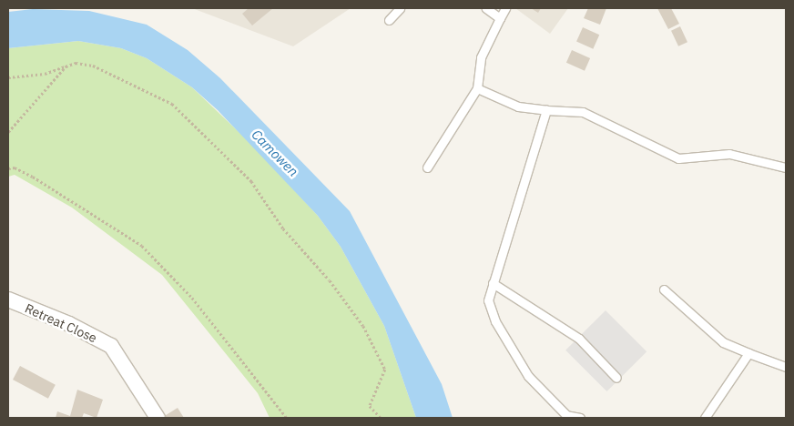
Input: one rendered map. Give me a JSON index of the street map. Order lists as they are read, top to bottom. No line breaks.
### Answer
{"streets":{"street":["Retreat Close"]},"water":["Camowen"]}
